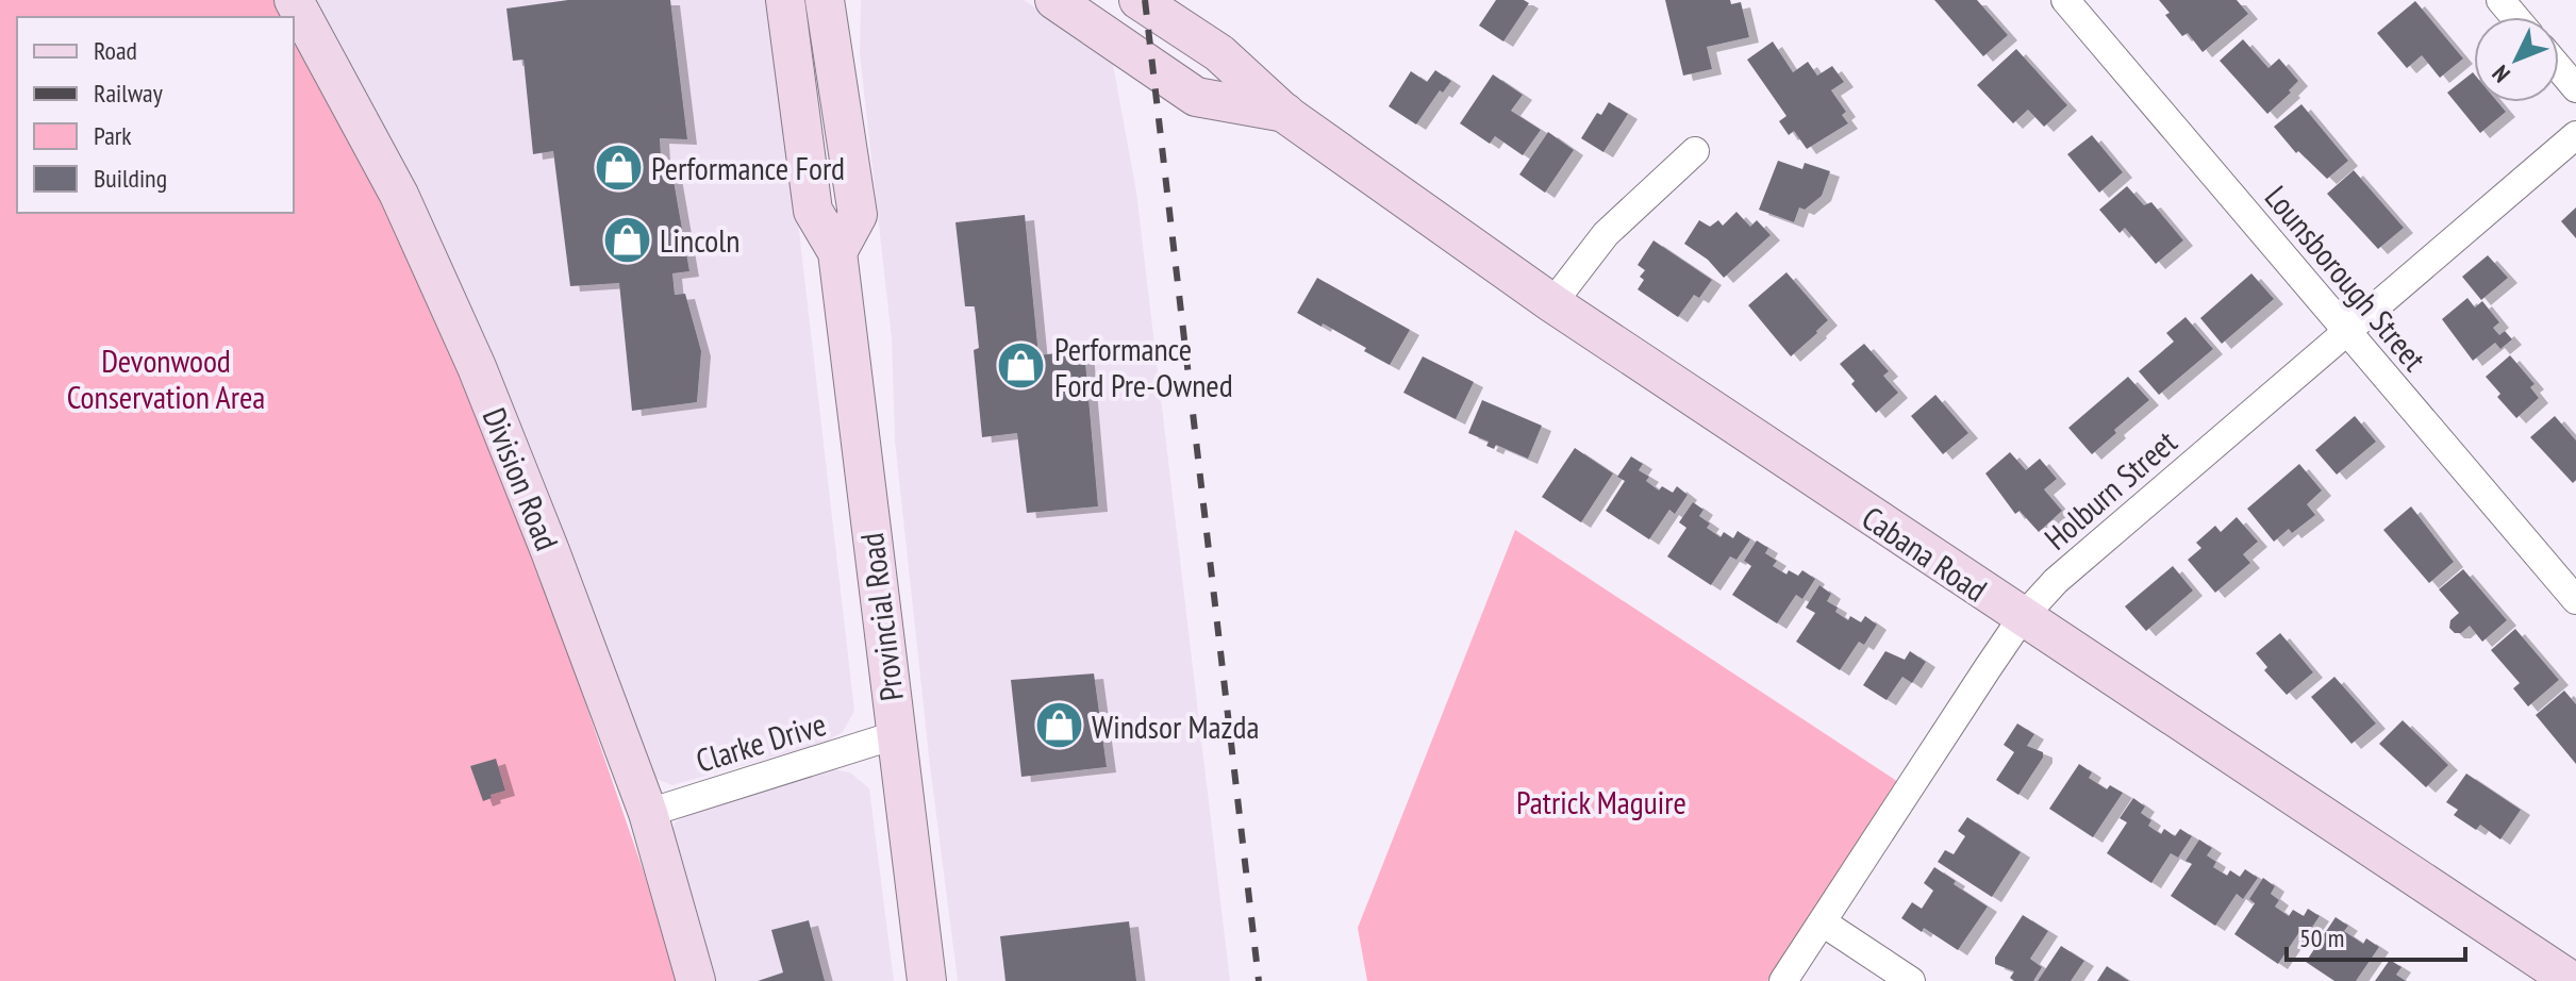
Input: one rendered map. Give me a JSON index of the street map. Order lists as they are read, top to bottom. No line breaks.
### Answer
{"streets":{"main road":["Division Road","Cabana Road","Provincial Road"],"street":["Lounsborough Street","Holburn Street","Clarke Drive"]},"crossings":[["Lounsborough Street","Holburn Street"],["Division Road","Clarke Drive"],["Holburn Street","Cabana Road"],["Provincial Road","Clarke Drive"]],"parks":["Devonwood Conservation Area","Patrick Maguire"],"places":{"shop":["Performance Ford","Lincoln","Performance Ford Pre-Owned","Windsor Mazda"]},"legend":["Road","Railway","Park","Building"],"scale_bar":"50 m","north":"bottom left"}
